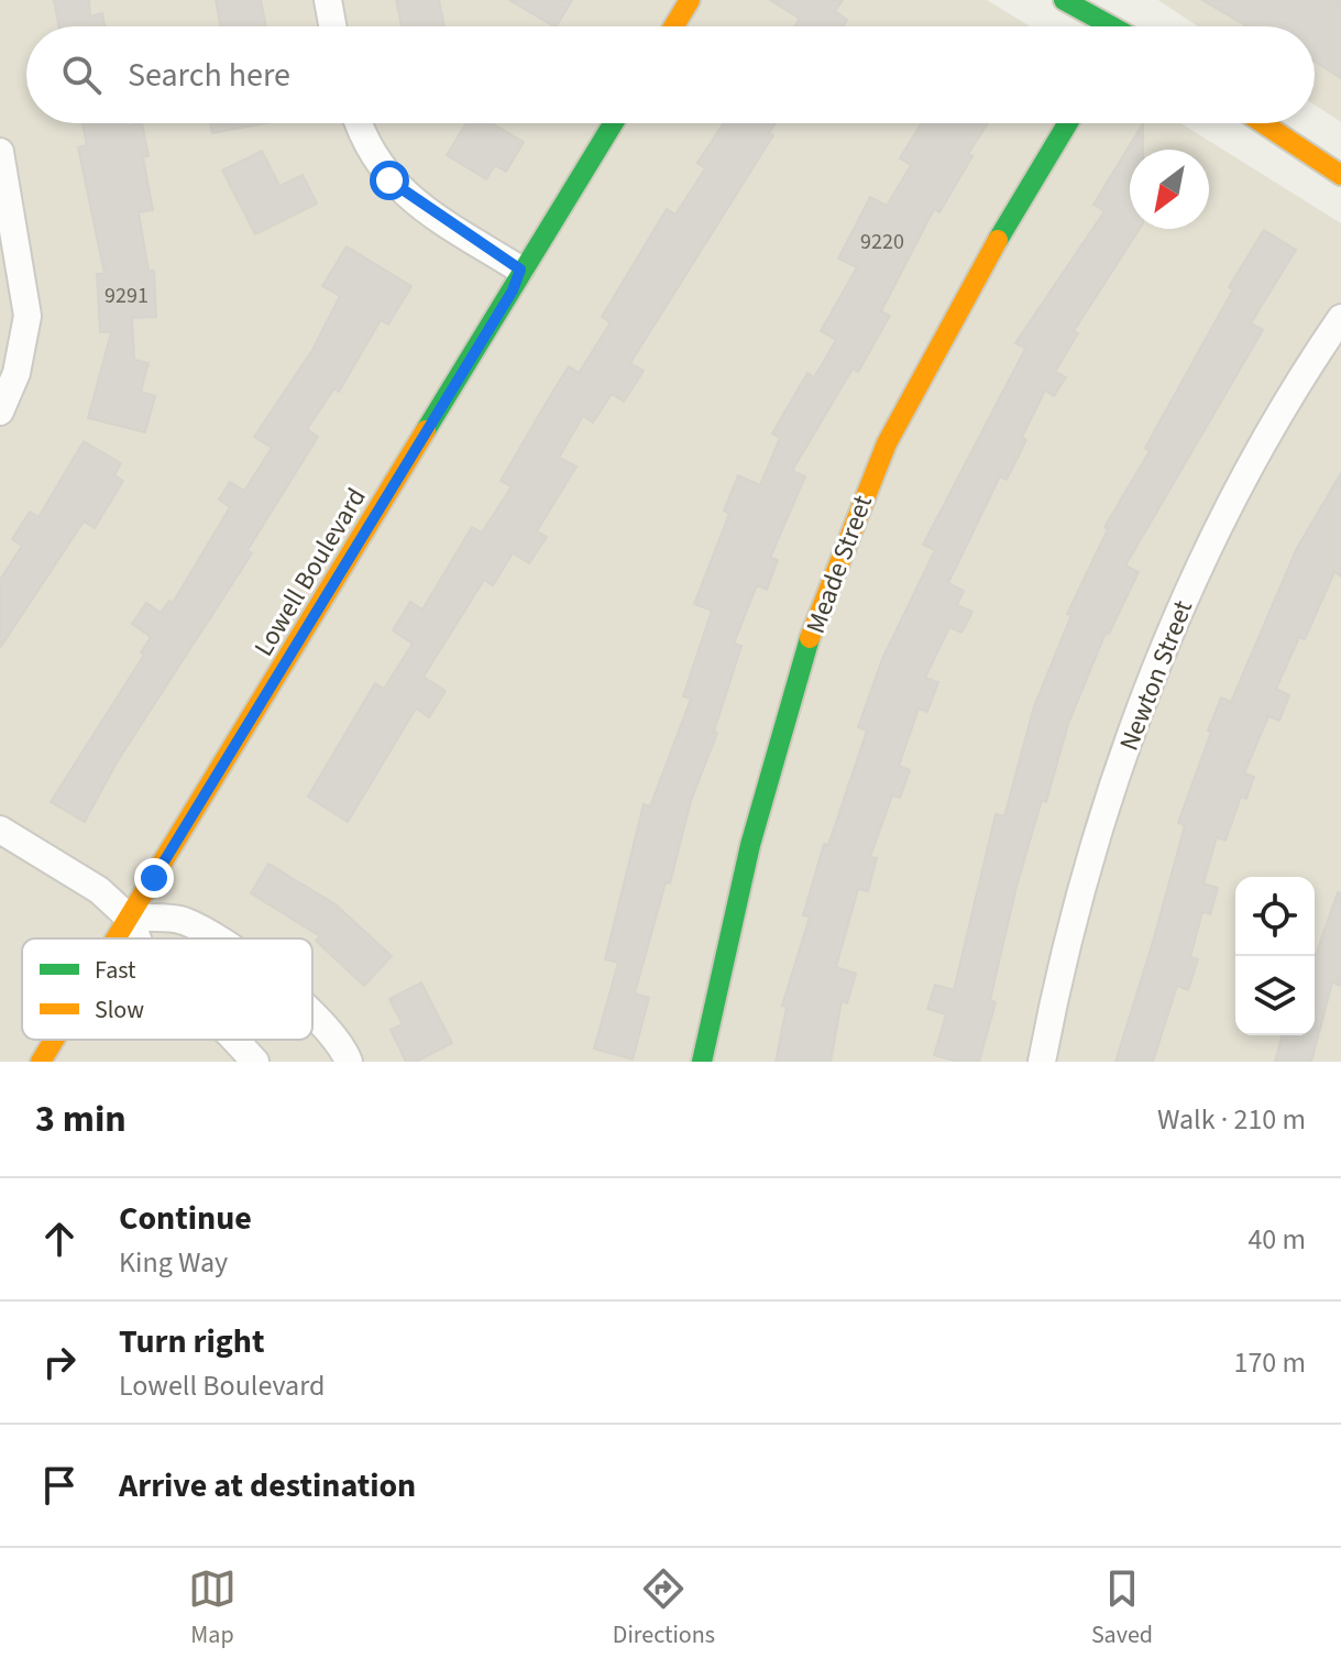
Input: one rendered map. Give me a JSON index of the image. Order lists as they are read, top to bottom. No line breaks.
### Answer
{"streets":{"street":["Meade Street","Lowell Boulevard","Newton Street"]},"house_numbers":["9220","9291"],"legend":["Fast","Slow"],"north":"bottom left","page":{"search":"Search here","heading":["3 min","Walk · 210 m"],"list":[["Continue","King Way","40 m"],["Turn right","Lowell Boulevard","170 m"],"Arrive at destination"],"nav":["Map","Directions","Saved"]}}
